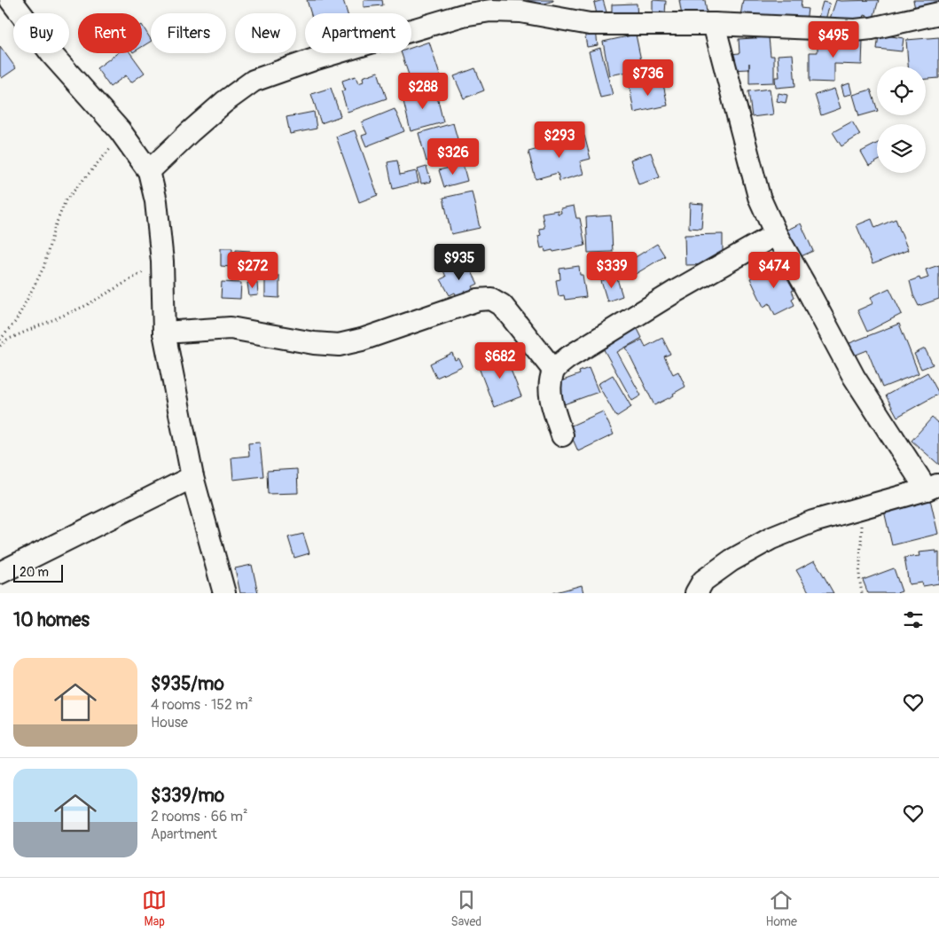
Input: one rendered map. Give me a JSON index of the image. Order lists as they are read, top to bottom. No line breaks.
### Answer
{"scale_bar":"20 m","page":{"chip":["Buy","Rent","Filters","New","Apartment"],"price":["$495","$736","$288","$293","$326","$935","$272","$339","$474","$682"],"scale":"20 m","heading":"10 homes","list":[{"name":"$935/mo","note":"4 rooms · 152 m² · House"},{"name":"$339/mo","note":"2 rooms · 66 m² · Apartment"}],"tabs":["Map","Saved","Home"]}}
